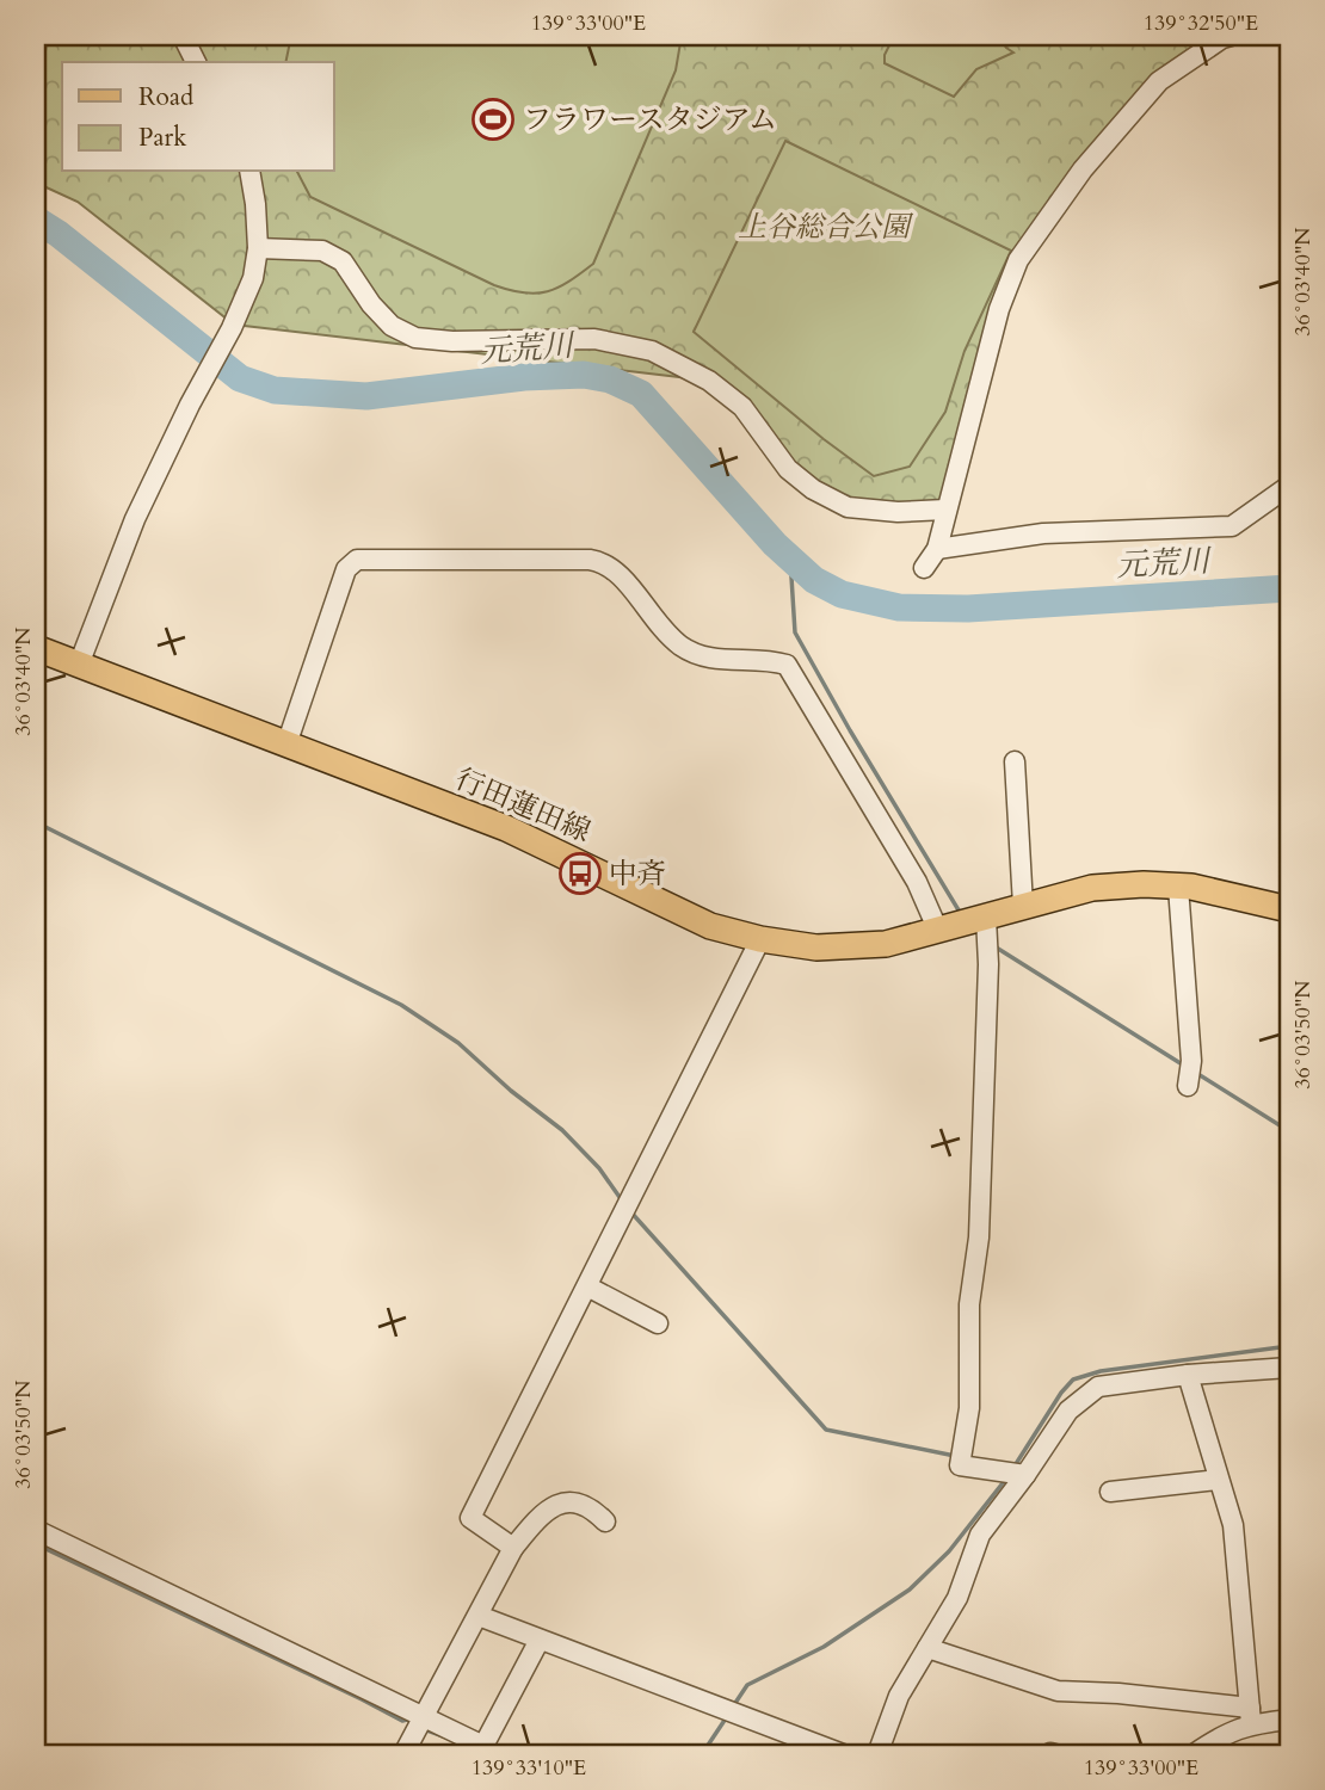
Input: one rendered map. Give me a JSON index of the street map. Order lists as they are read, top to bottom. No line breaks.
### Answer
{"streets":{"main road":["行田蓮田線"]},"water":["元荒川"],"parks":["上谷総合公園"],"places":{"sports":["フラワースタジアム"],"bus stop":["中斉"]},"legend":["Road","Park"],"coordinates":["139°33'00\"E","139°32'50\"E","36°03'40\"N","36°03'50\"N","139°33'10\"E"]}
